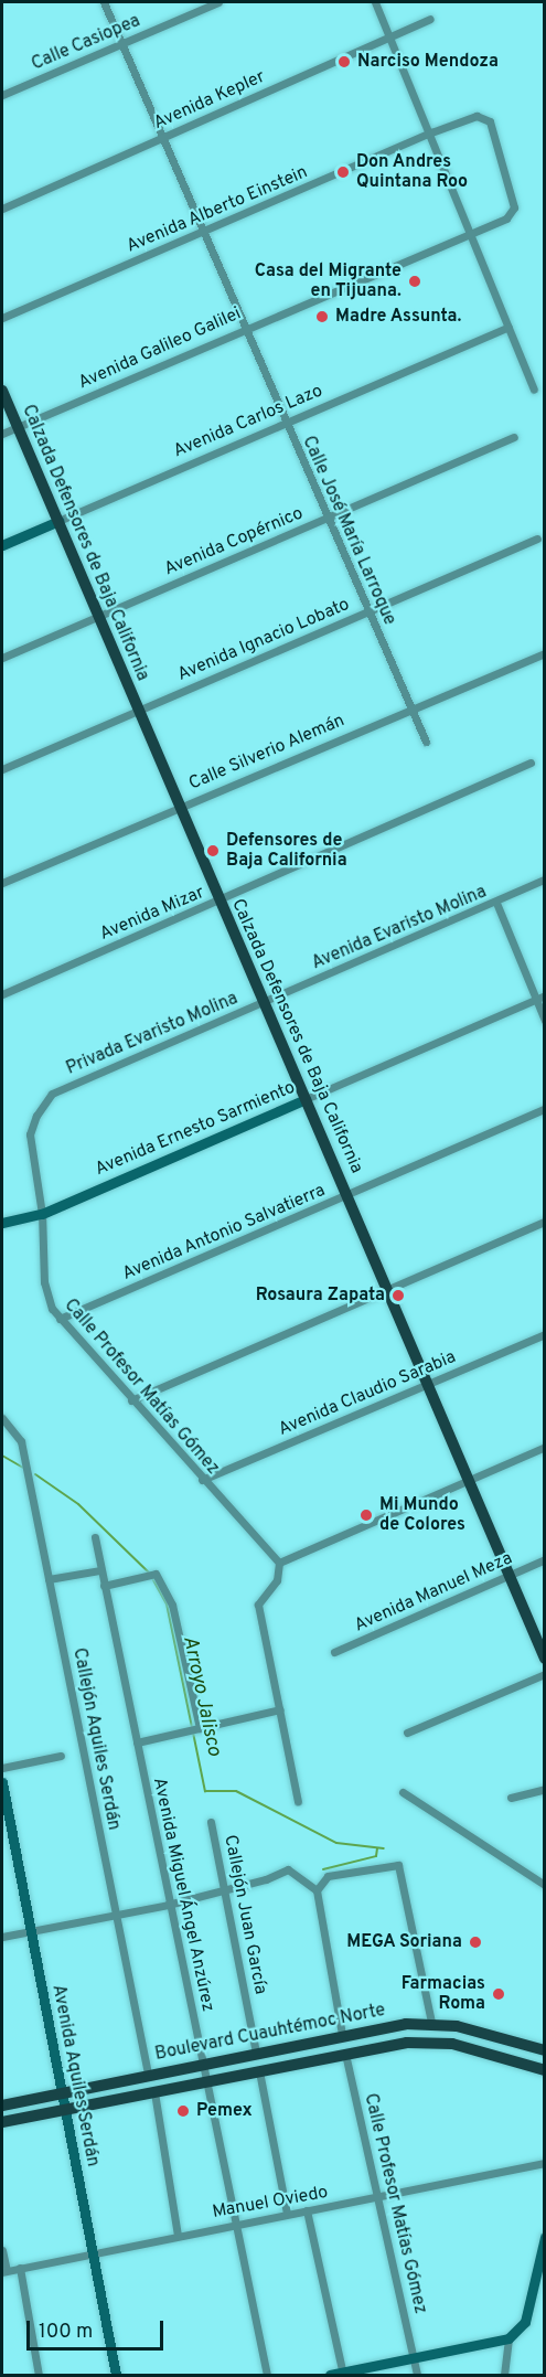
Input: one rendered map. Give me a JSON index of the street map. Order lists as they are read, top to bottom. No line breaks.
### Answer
{"streets":{"main road":["Calzada Defensores de Baja California","Boulevard Cuauhtémoc Norte"],"street":["Calle Casiopea","Avenida Kepler","Avenida Alberto Einstein","Avenida Galileo Galilei","Avenida Carlos Lazo","Calle José María Larroque","Avenida Copérnico","Avenida Ignacio Lobato","Calle Silverio Alemán","Avenida Mizar","Avenida Evaristo Molina","Privada Evaristo Molina","Avenida Ernesto Sarmiento","Avenida Antonio Salvatierra","Calle Profesor Matías Gómez","Avenida Claudio Sarabia","Avenida Manuel Meza","Callejón Aquiles Serdán","Avenida Miguel Ángel Anzúrez","Callejón Juan García","Avenida Aquiles Serdán","Manuel Oviedo"]},"crossings":[["Calle Casiopea","Calle José María Larroque"],["Avenida Kepler","Calle José María Larroque"],["Avenida Alberto Einstein","Avenida Galileo Galilei"],["Avenida Alberto Einstein","Calle José María Larroque"],["Avenida Galileo Galilei","Calle José María Larroque"],["Avenida Galileo Galilei","Calzada Defensores de Baja California"],["Avenida Carlos Lazo","Calle José María Larroque"],["Avenida Carlos Lazo","Calzada Defensores de Baja California"],["Calle José María Larroque","Avenida Copérnico"],["Calle José María Larroque","Avenida Ignacio Lobato"],["Calle José María Larroque","Calle Silverio Alemán"],["Avenida Copérnico","Calzada Defensores de Baja California"],["Calzada Defensores de Baja California","Avenida Ignacio Lobato"],["Calzada Defensores de Baja California","Calle Silverio Alemán"],["Calzada Defensores de Baja California","Avenida Mizar"],["Calzada Defensores de Baja California","Avenida Evaristo Molina"],["Calzada Defensores de Baja California","Privada Evaristo Molina"],["Calzada Defensores de Baja California","Avenida Ernesto Sarmiento"],["Calzada Defensores de Baja California","Avenida Antonio Salvatierra"],["Calzada Defensores de Baja California","Avenida Claudio Sarabia"],["Calzada Defensores de Baja California","Avenida Manuel Meza"],["Avenida Evaristo Molina","Privada Evaristo Molina"],["Privada Evaristo Molina","Calle Profesor Matías Gómez"],["Avenida Ernesto Sarmiento","Calle Profesor Matías Gómez"],["Avenida Antonio Salvatierra","Calle Profesor Matías Gómez"],["Calle Profesor Matías Gómez","Avenida Claudio Sarabia"],["Calle Profesor Matías Gómez","Boulevard Cuauhtémoc Norte"],["Calle Profesor Matías Gómez","Manuel Oviedo"],["Callejón Aquiles Serdán","Boulevard Cuauhtémoc Norte"],["Avenida Miguel Ángel Anzúrez","Boulevard Cuauhtémoc Norte"],["Avenida Miguel Ángel Anzúrez","Manuel Oviedo"],["Callejón Juan García","Boulevard Cuauhtémoc Norte"],["Boulevard Cuauhtémoc Norte","Avenida Aquiles Serdán"],["Avenida Aquiles Serdán","Manuel Oviedo"]],"water":["Arroyo Jalisco"],"places":["Narciso Mendoza","Don Andres Quintana Roo","Casa del Migrante en Tijuana.","Madre Assunta.","Defensores de Baja California","Rosaura Zapata","Mi Mundo de Colores","MEGA Soriana","Farmacias Roma","Pemex"],"scale_bar":"100 m"}
